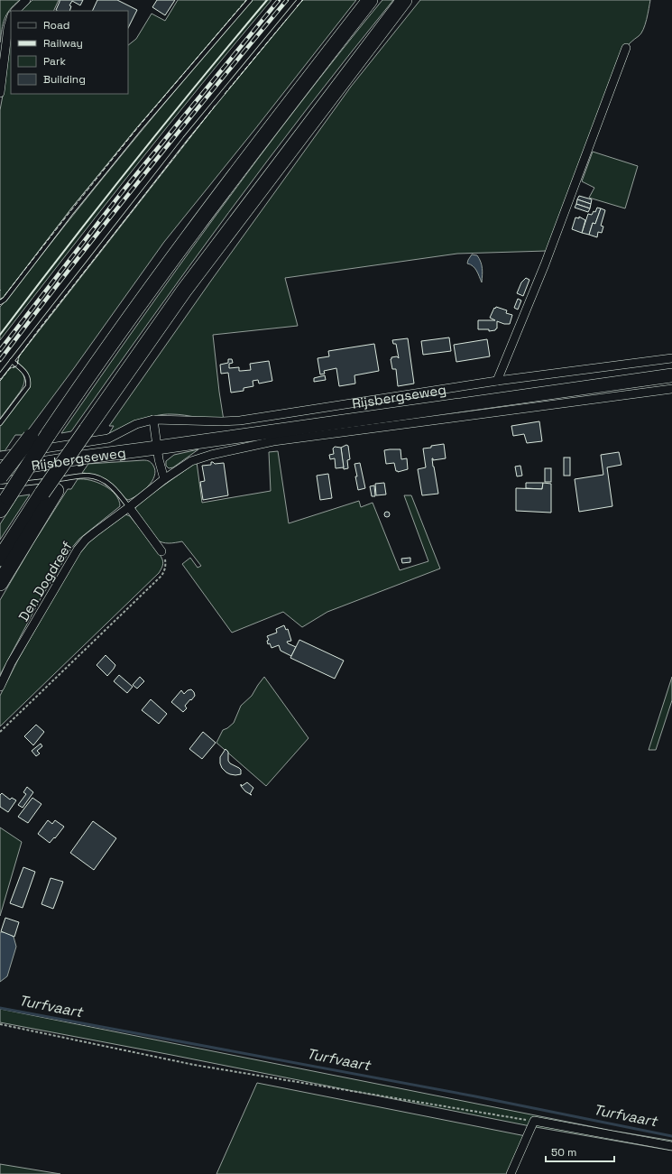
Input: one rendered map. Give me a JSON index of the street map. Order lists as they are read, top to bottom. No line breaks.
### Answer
{"streets":{"main road":["Rijsbergseweg"],"street":["Den Dogdreef"]},"crossings":[["Rijsbergseweg","Den Dogdreef"]],"water":["Turfvaart"],"legend":["Road","Railway","Park","Building"],"scale_bar":"50 m"}
